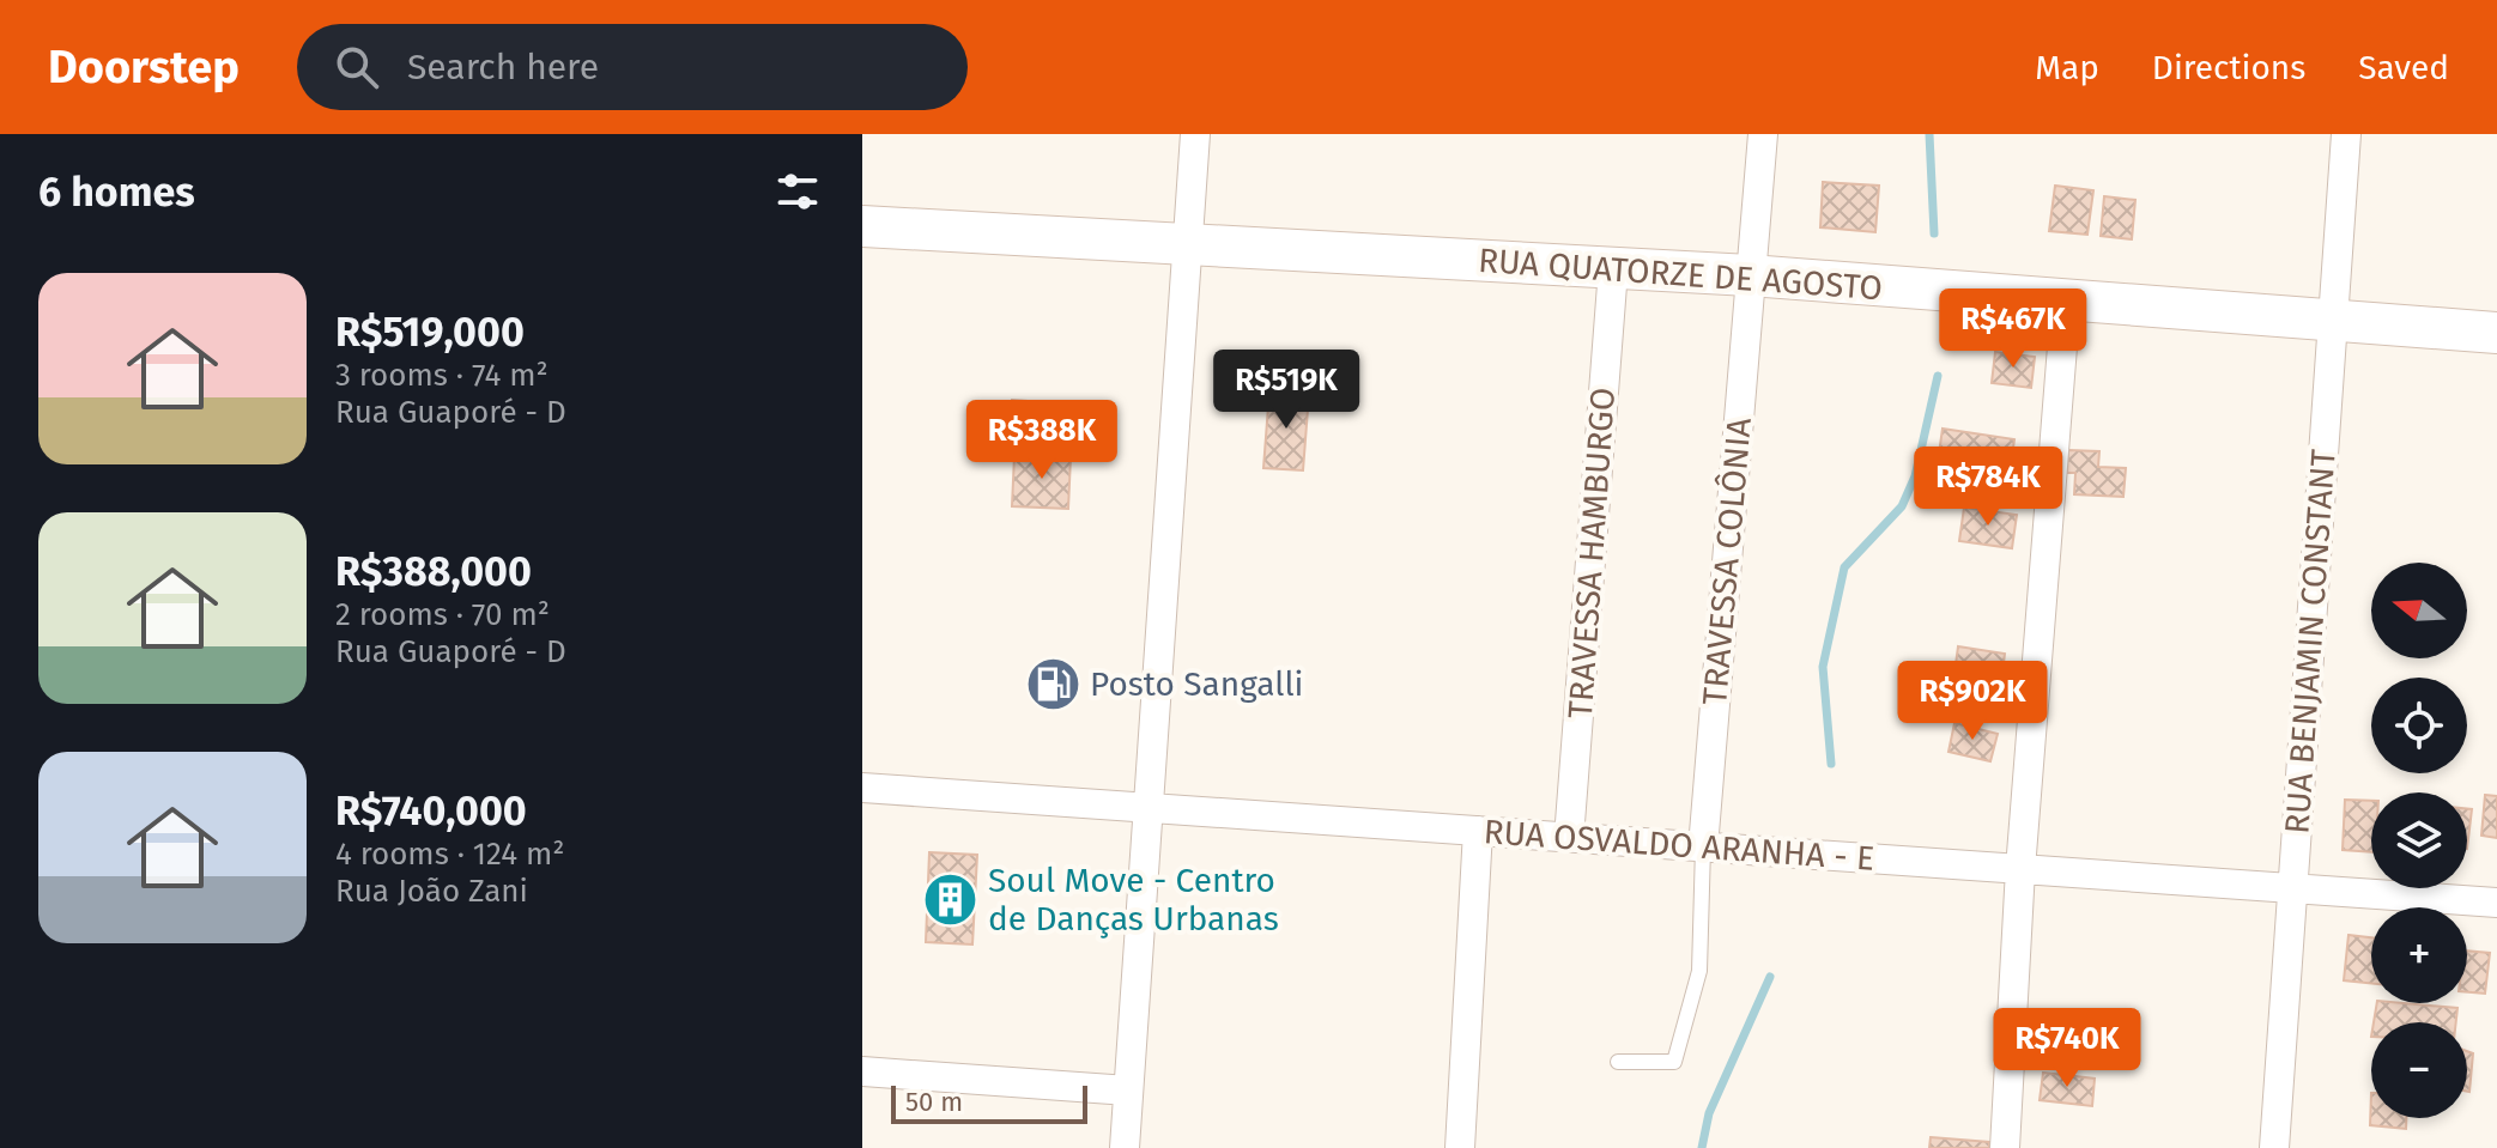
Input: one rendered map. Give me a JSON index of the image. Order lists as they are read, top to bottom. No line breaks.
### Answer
{"streets":{"street":["RUA QUATORZE DE AGOSTO","TRAVESSA HAMBURGO","TRAVESSA COLÔNIA","RUA BENJAMIN CONSTANT","RUA OSVALDO ARANHA - E"]},"crossings":[["RUA QUATORZE DE AGOSTO","TRAVESSA HAMBURGO"],["RUA QUATORZE DE AGOSTO","TRAVESSA COLÔNIA"],["RUA QUATORZE DE AGOSTO","RUA BENJAMIN CONSTANT"],["TRAVESSA HAMBURGO","RUA OSVALDO ARANHA - E"],["TRAVESSA COLÔNIA","RUA OSVALDO ARANHA - E"],["RUA BENJAMIN CONSTANT","RUA OSVALDO ARANHA - E"]],"places":{"fuel station":["Posto Sangalli"],"building":["Soul Move - Centro de Danças Urbanas"]},"scale_bar":"50 m","north":"left","page":{"header":"Doorstep","search":"Search here","nav":["Map","Directions","Saved"],"heading":"6 homes","list":[{"name":"R$519,000","note":"3 rooms · 74 m² · Rua Guaporé - D"},{"name":"R$388,000","note":"2 rooms · 70 m² · Rua Guaporé - D"},{"name":"R$740,000","note":"4 rooms · 124 m² · Rua João Zani"}],"price":["R$467K","R$519K","R$388K","R$784K","R$902K","R$740K"],"map_buttons":["+","−"],"scale":"50 m"}}
